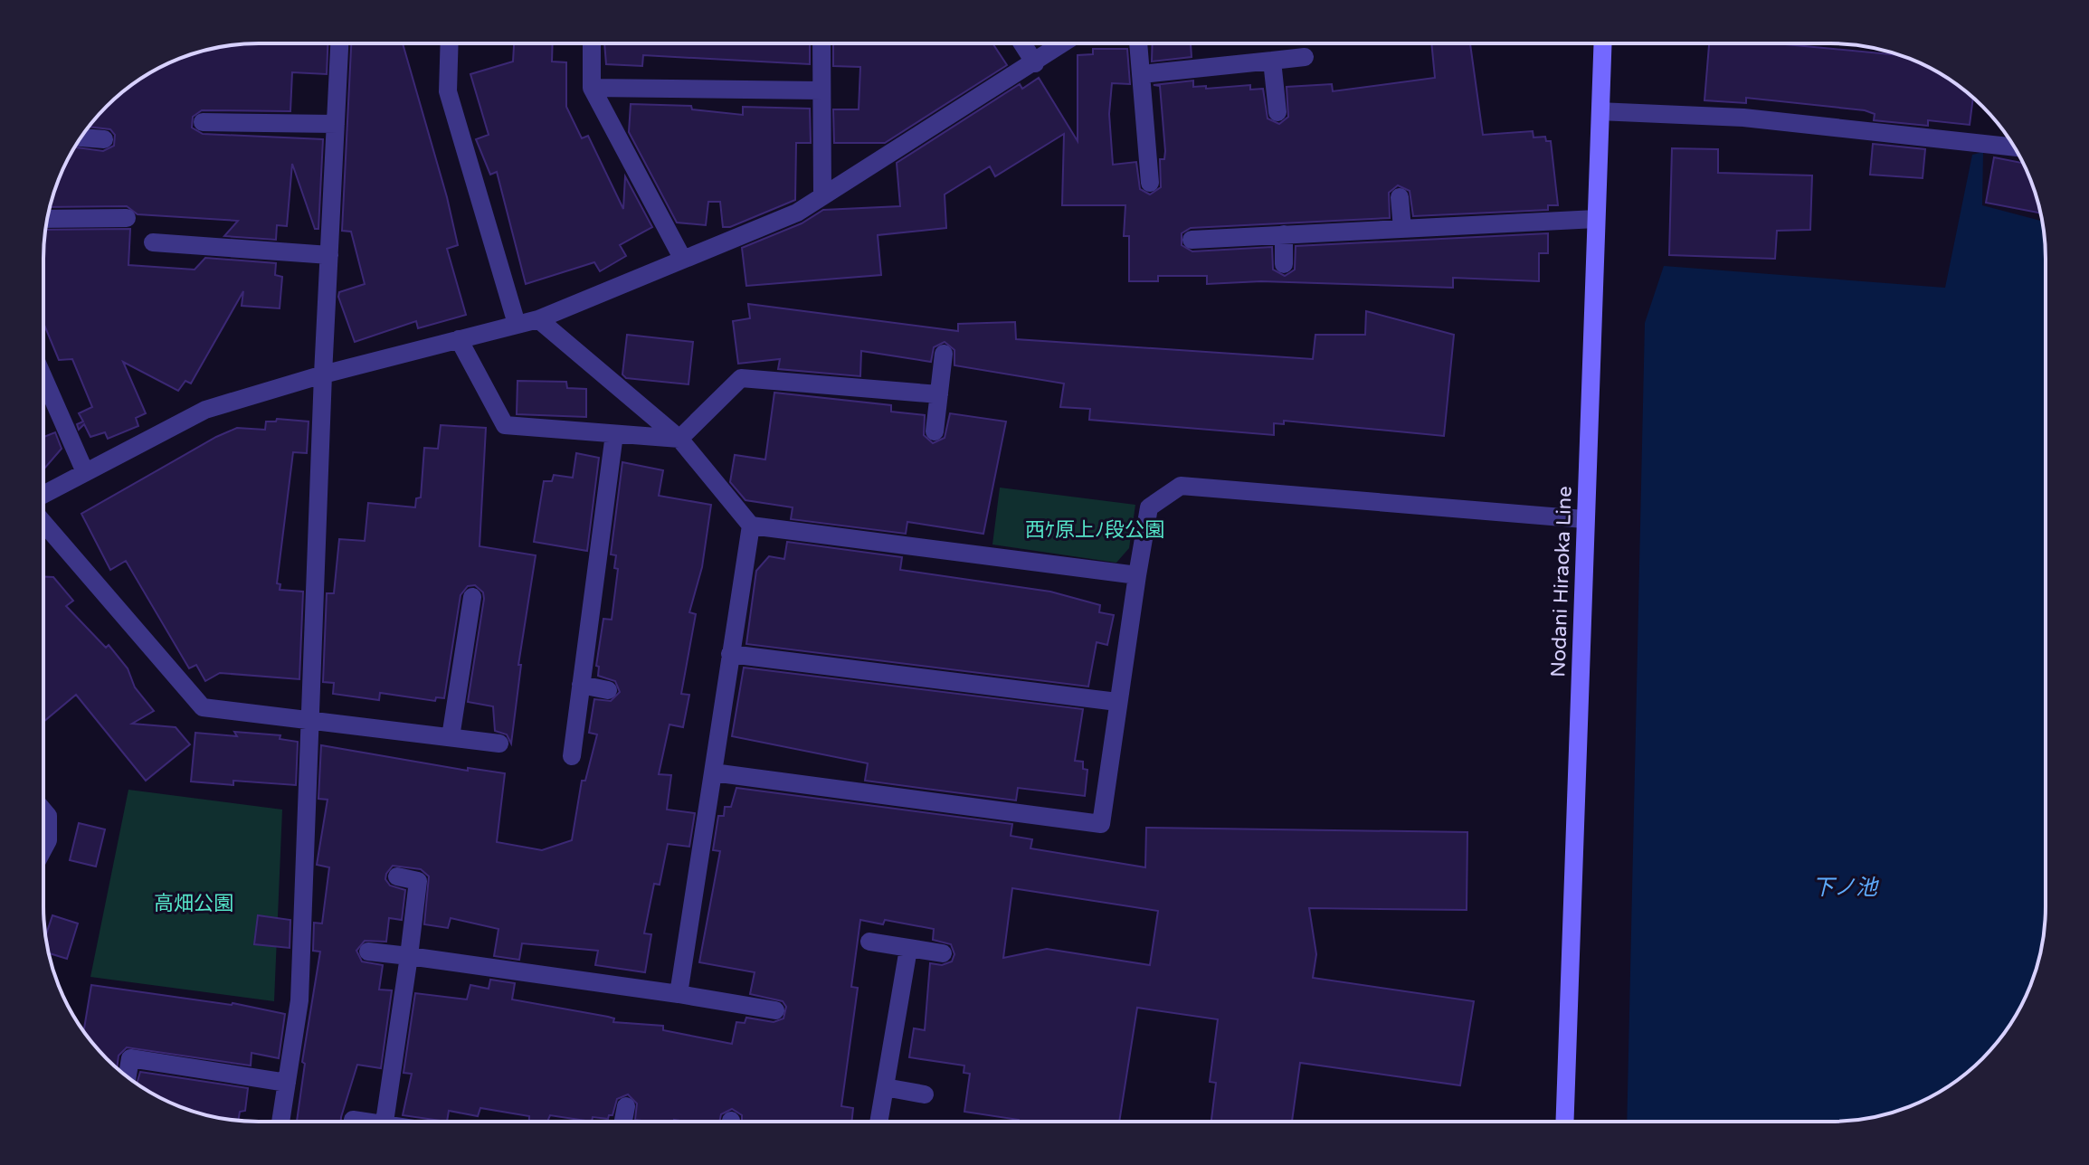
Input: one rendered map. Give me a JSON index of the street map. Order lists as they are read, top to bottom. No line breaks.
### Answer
{"streets":{"main road":["Nodani Hiraoka Line"]},"water":["下ノ池"],"parks":["西ｹ原上ﾉ段公園","高畑公園"]}
